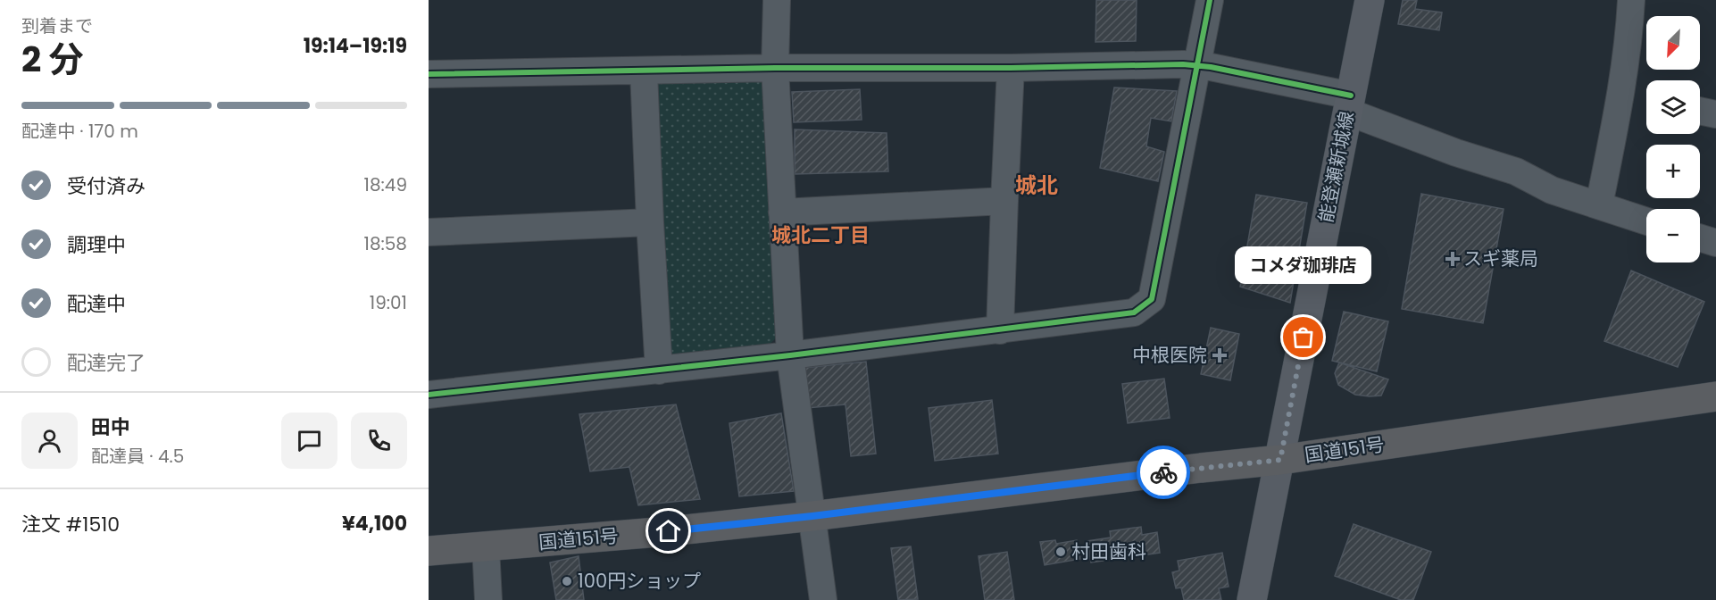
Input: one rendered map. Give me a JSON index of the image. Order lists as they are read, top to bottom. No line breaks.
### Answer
{"streets":{"highway":["国道151号"],"main road":["能登瀬新城線"]},"crossings":[["能登瀬新城線","国道151号"]],"districts":["城北","城北二丁目"],"places":{"health":["スギ薬局","中根医院"],"other":["コメダ珈琲店","村田歯科","100円ショップ"]},"north":"bottom left","page":{"heading":["2 分","到着まで","19:14–19:19"],"panel":["田中","配達員 · 4.5","注文 #1510","¥4,100"],"map_buttons":["+","−"],"bar":"配達中 · 170 m","list":[["受付済み","18:49"],["調理中","18:58"],["配達中","19:01"],"配達完了"],"bubble":"コメダ珈琲店"}}
